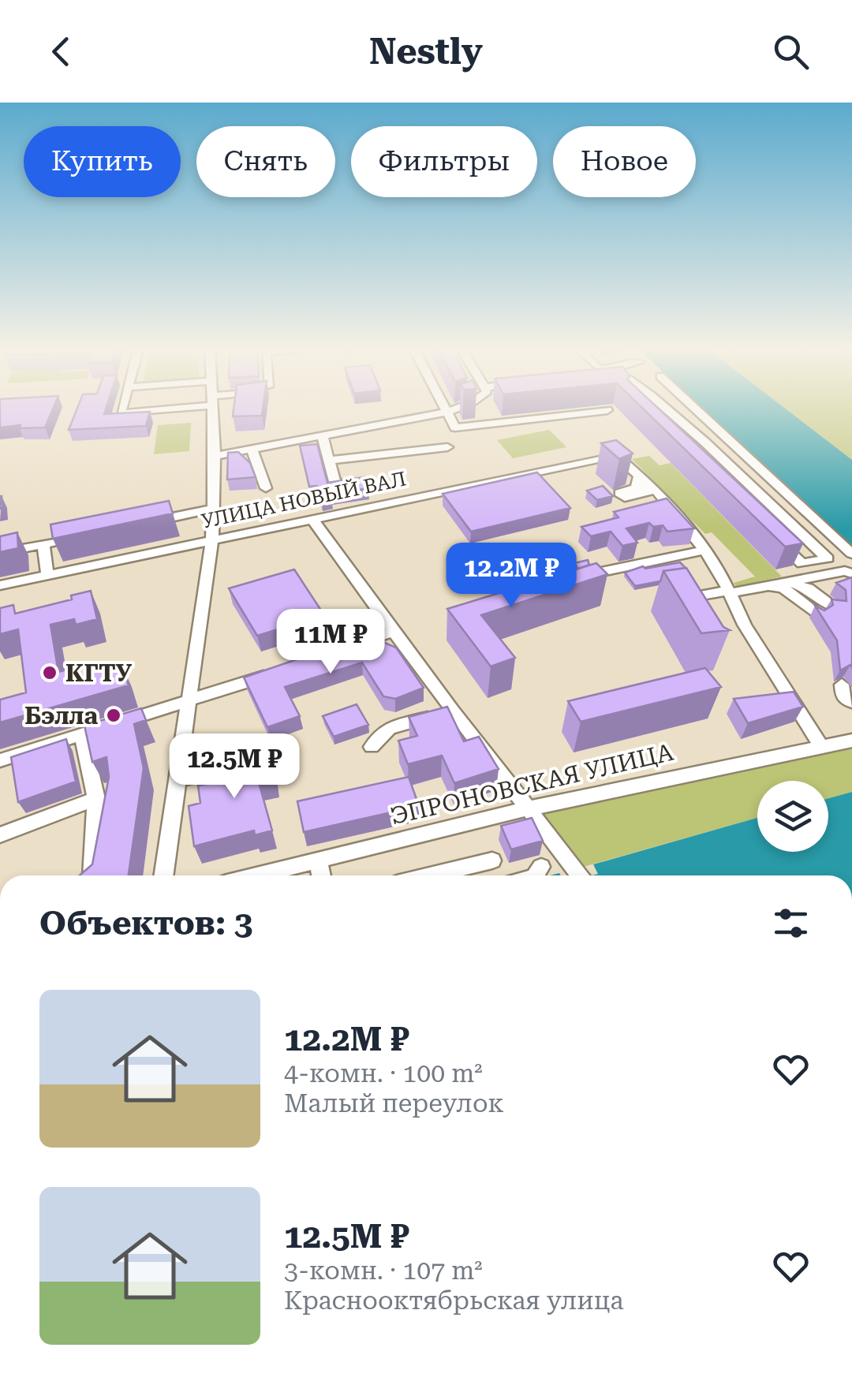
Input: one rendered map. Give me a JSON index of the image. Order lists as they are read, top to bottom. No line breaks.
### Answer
{"streets":{"street":["УЛИЦА НОВЫЙ ВАЛ","ЭПРОНОВСКАЯ УЛИЦА"]},"places":["КГТУ","Бэлла"],"page":{"header":"Nestly","chip":["Купить","Снять","Фильтры","Новое"],"price":["12.2M ₽","11M ₽","12.5M ₽"],"heading":"Объектов: 3","list":[{"name":"12.2M ₽","note":"4-комн. · 100 m² · Малый переулок"},{"name":"12.5M ₽","note":"3-комн. · 107 m² · Краснооктябрьская улица"}]}}
